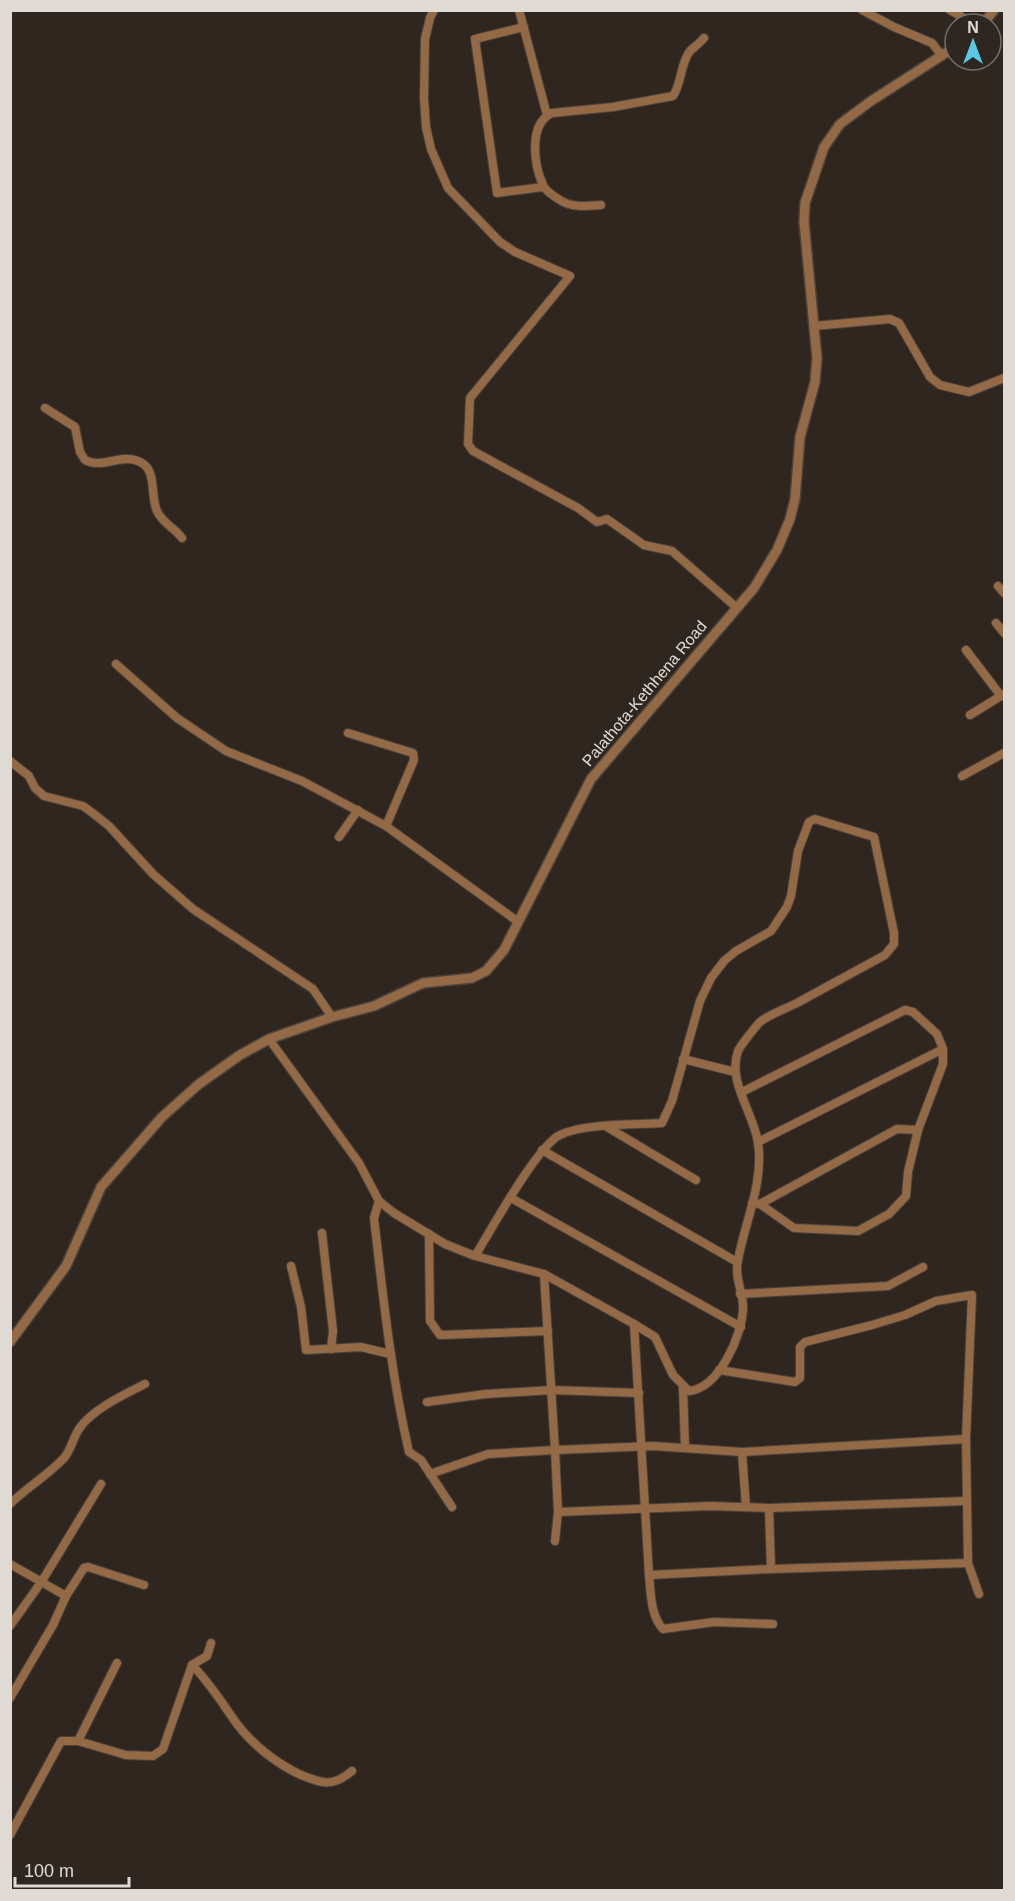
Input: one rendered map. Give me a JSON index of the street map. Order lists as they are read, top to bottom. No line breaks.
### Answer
{"streets":{"street":["Palathota-Kethhena Road"]},"scale_bar":"100 m","north":"top"}
